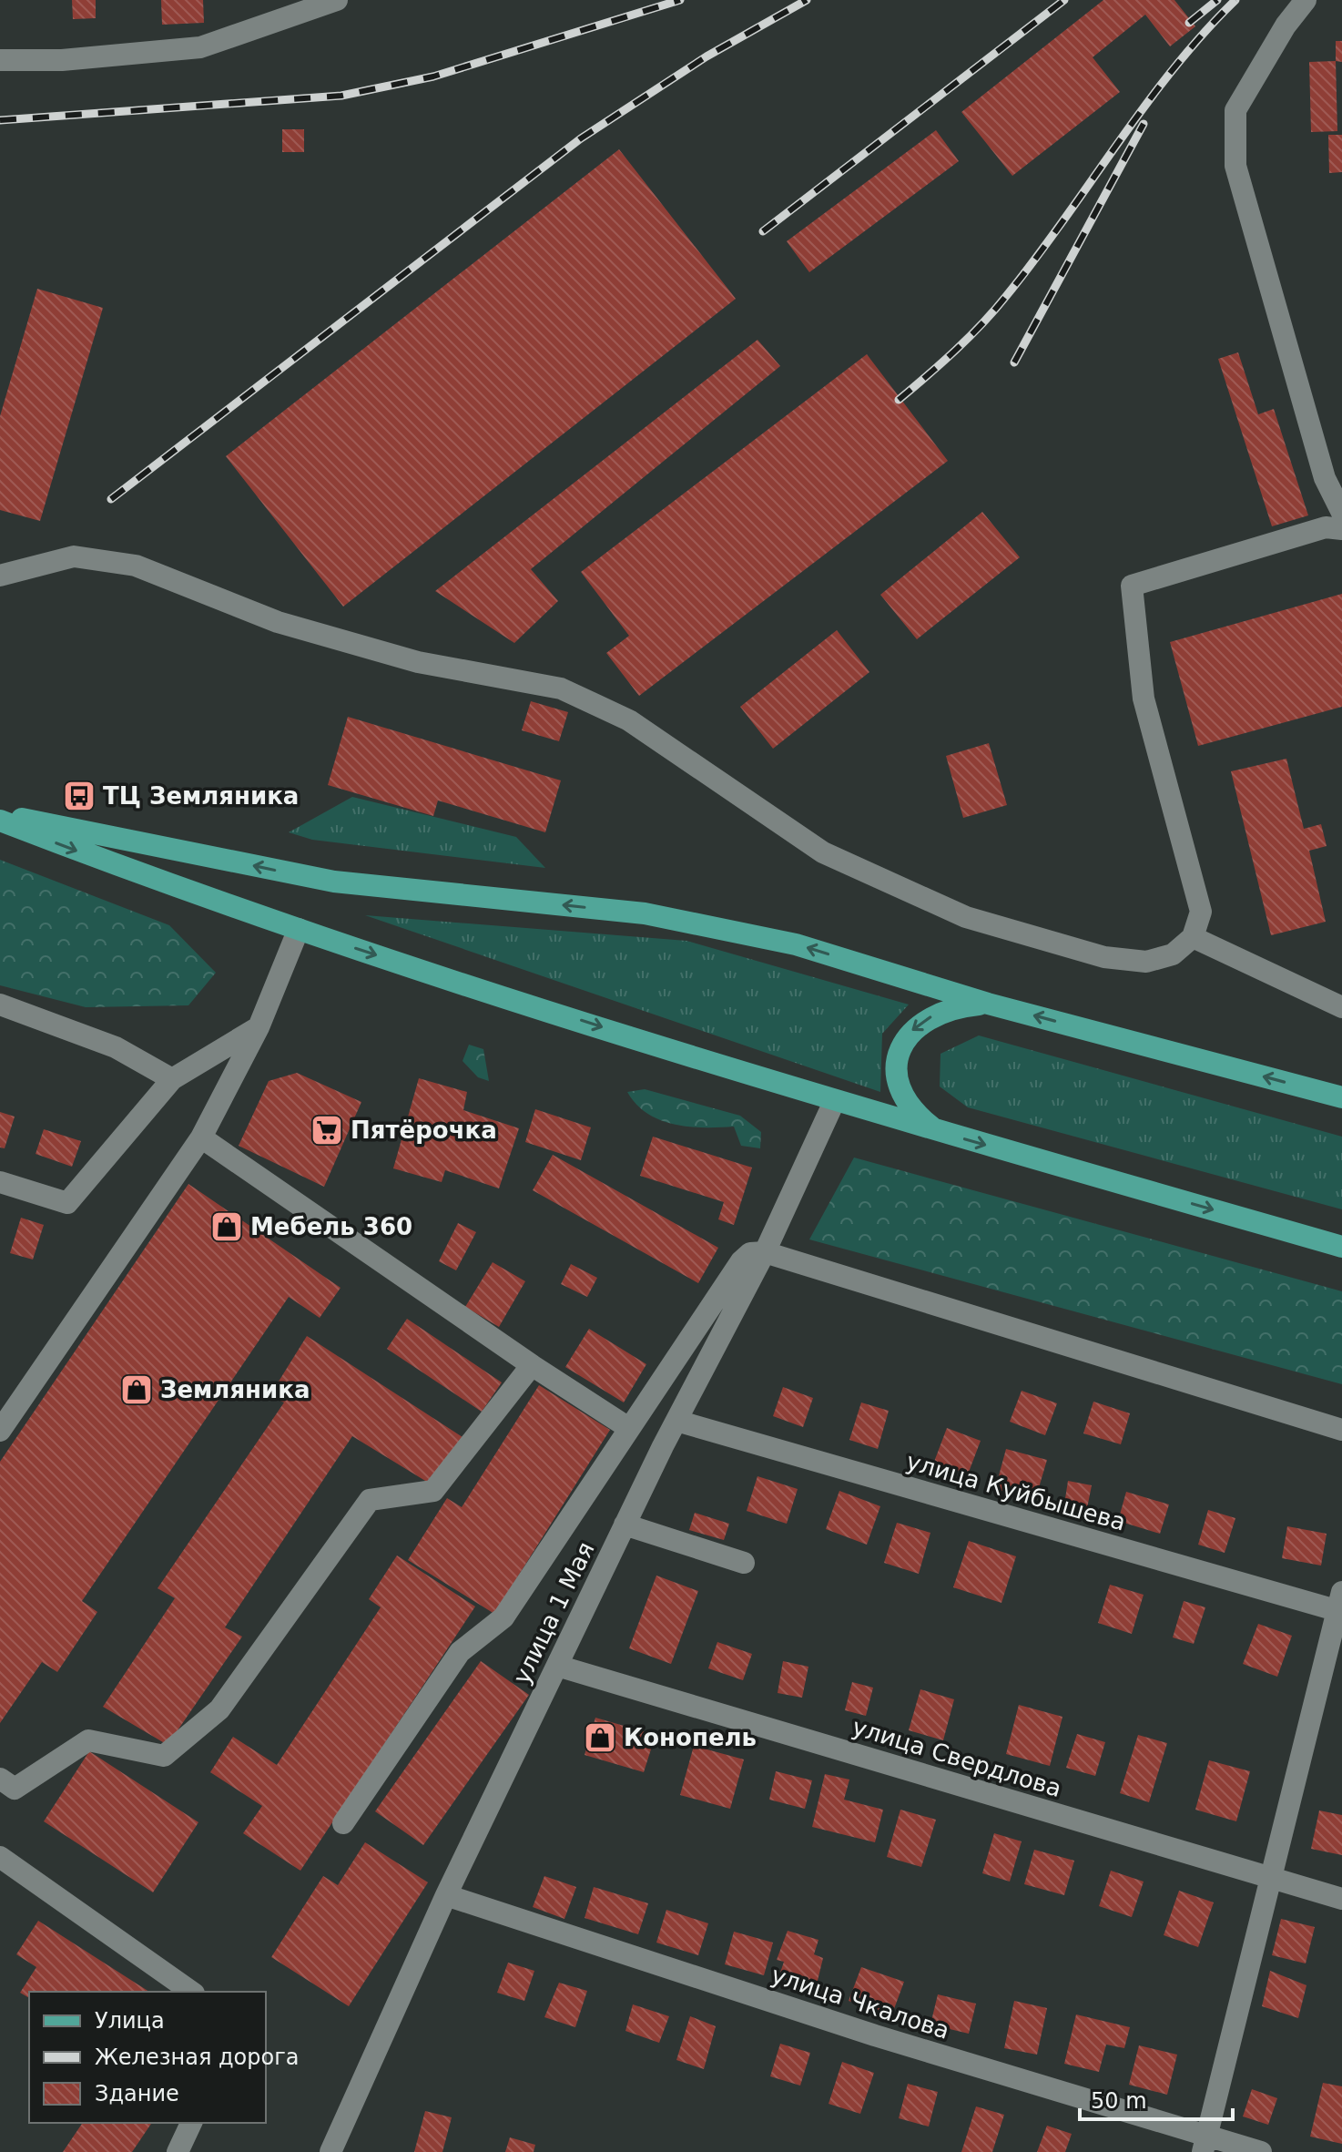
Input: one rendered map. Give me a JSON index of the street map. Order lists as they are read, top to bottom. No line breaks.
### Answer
{"streets":{"street":["улица Куйбышева","улица 1 Мая","улица Свердлова","улица Чкалова"]},"crossings":[["улица Куйбышева","улица 1 Мая"],["улица 1 Мая","улица Свердлова"],["улица 1 Мая","улица Чкалова"]],"places":{"bus stop":["ТЦ Земляника"],"supermarket":["Пятёрочка"],"shop":["Мебель 360","Земляника","Конопель"]},"legend":["Улица","Железная дорога","Здание"],"scale_bar":"50 m"}
